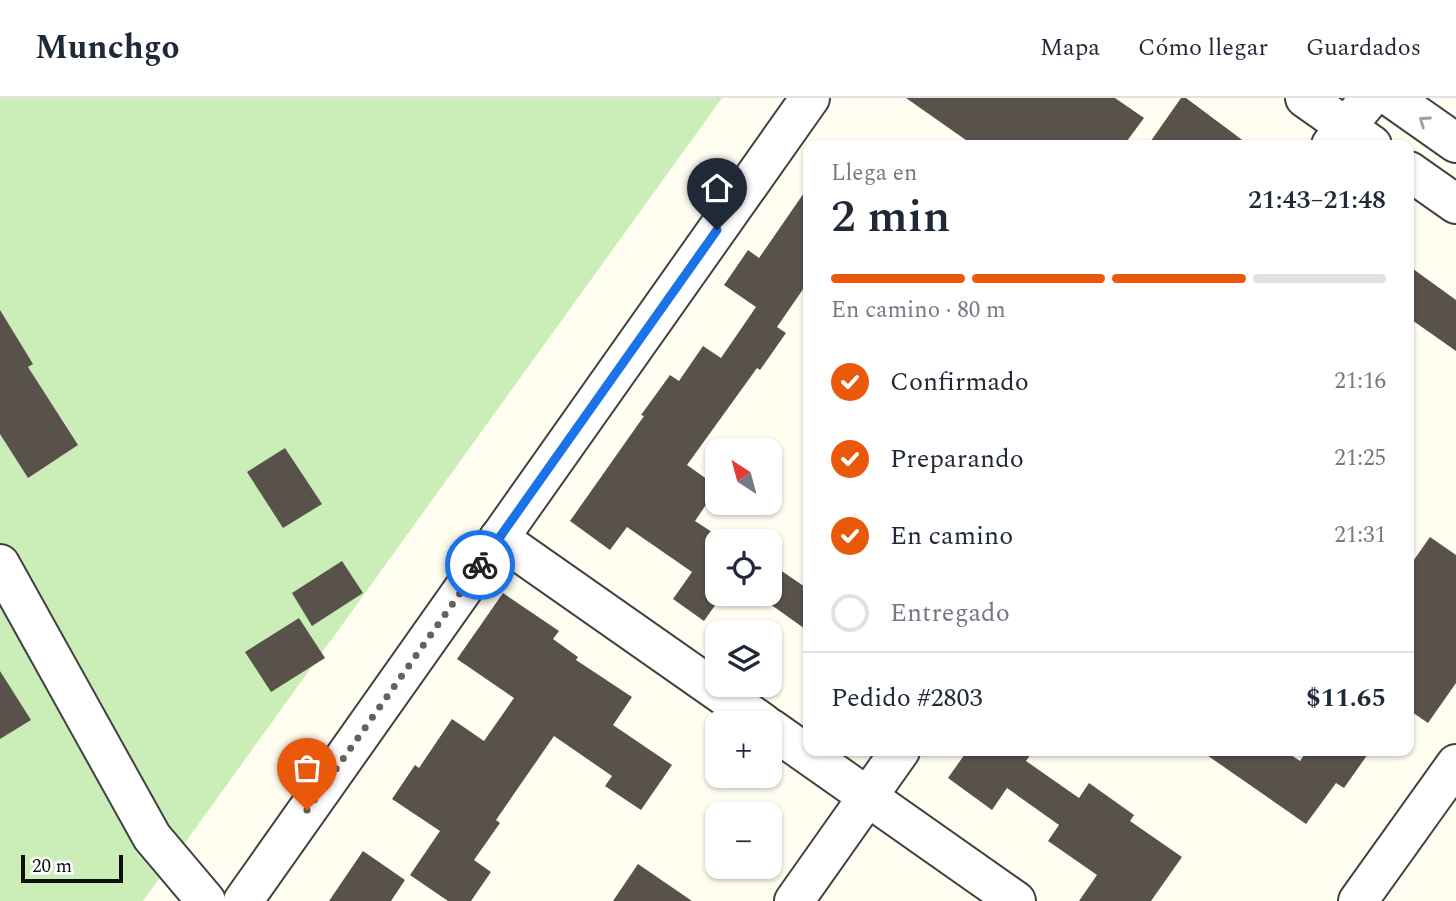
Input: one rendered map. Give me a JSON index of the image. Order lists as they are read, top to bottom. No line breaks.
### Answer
{"scale_bar":"20 m","north":"top left","page":{"header":"Munchgo","nav":["Mapa","Cómo llegar","Guardados"],"heading":["2 min","Llega en","21:43–21:48"],"panel":["Pedido #2803","$11.65"],"bar":"En camino · 80 m","list":[["Confirmado","21:16"],["Preparando","21:25"],["En camino","21:31"],"Entregado"],"map_buttons":["+","−"],"scale":"20 m"}}
